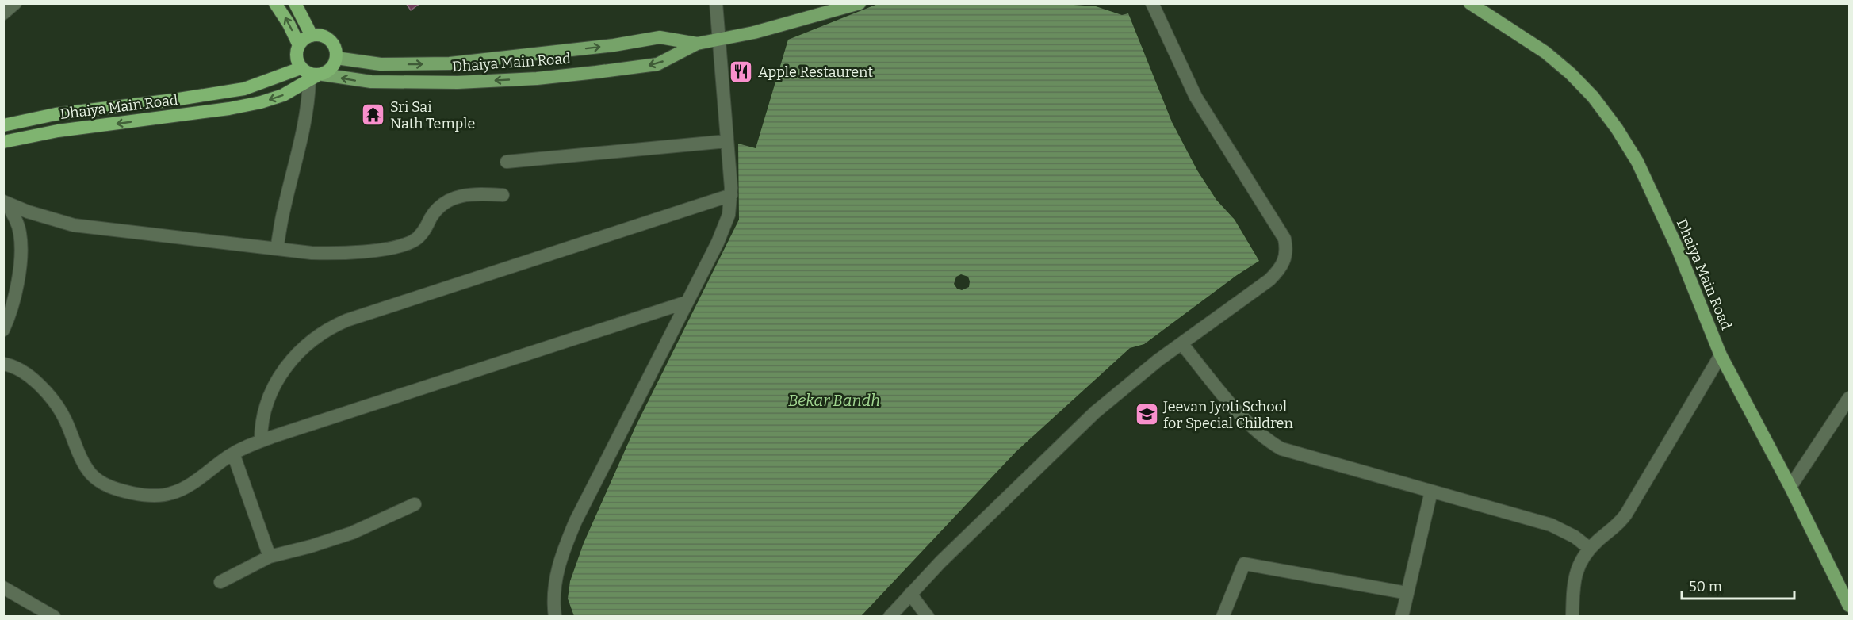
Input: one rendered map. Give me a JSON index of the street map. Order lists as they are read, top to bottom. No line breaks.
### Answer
{"streets":{"highway":["Dhaiya Main Road"]},"water":["Bekar Bandh"],"places":{"restaurant":["Apple Restaurent"],"temple":["Sri Sai Nath Temple"],"school or university":["Jeevan Jyoti School for Special Children"]},"scale_bar":"50 m"}
